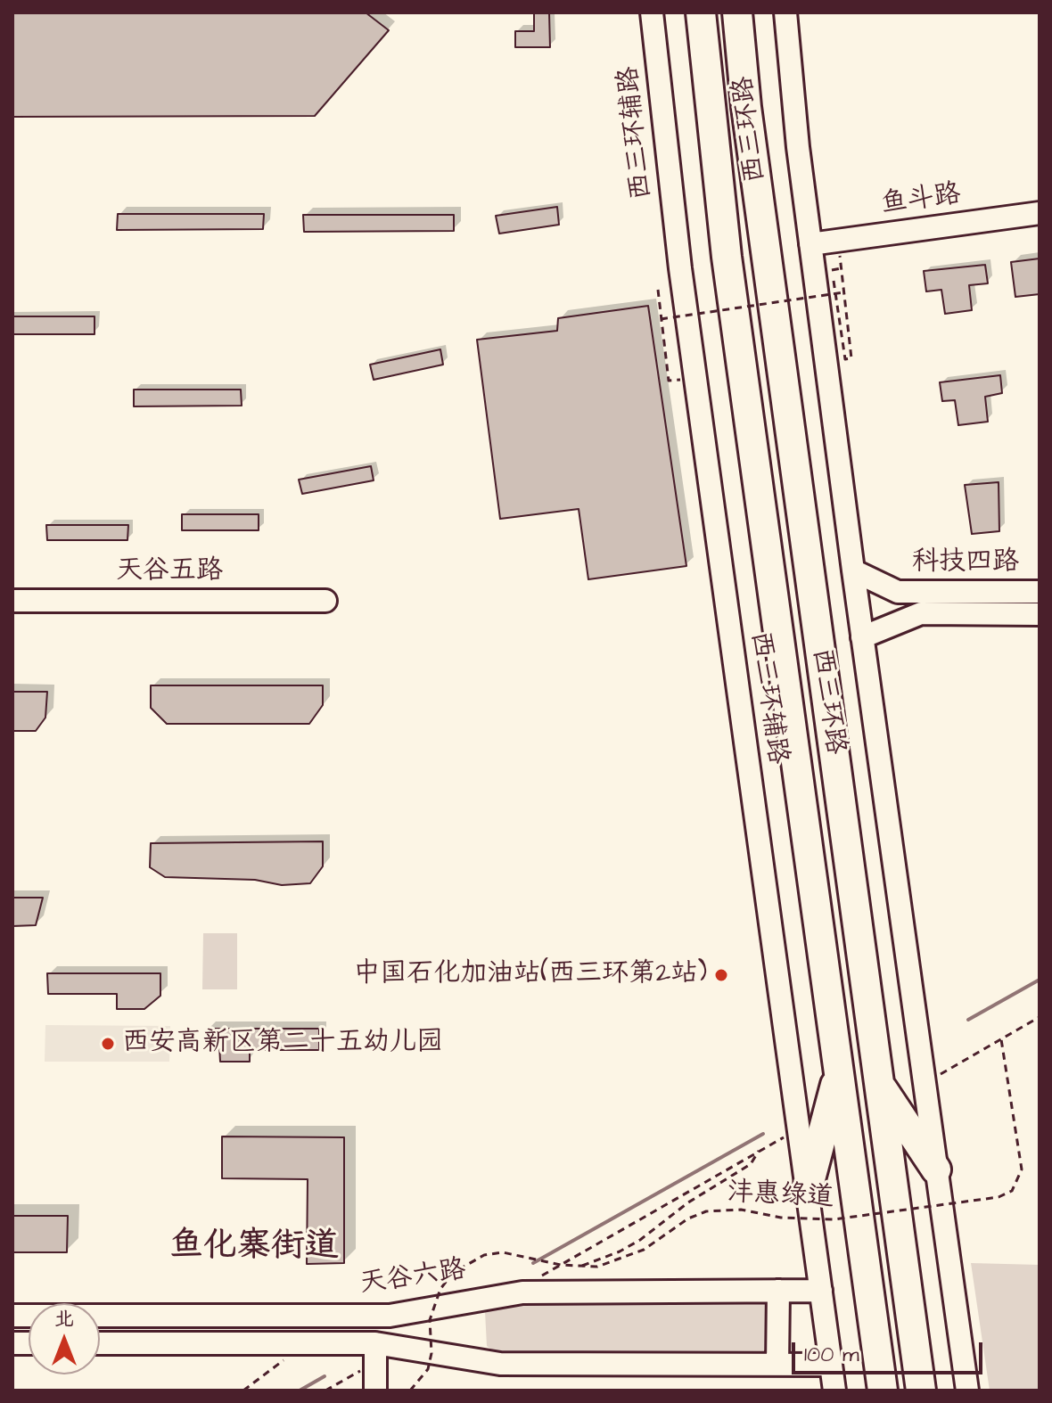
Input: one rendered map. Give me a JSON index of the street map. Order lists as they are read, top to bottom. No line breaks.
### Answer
{"streets":{"highway":["西三环路"],"main road":["西三环辅路","鱼斗路","科技四路","天谷五路","天谷六路"],"path":["沣惠绿道"]},"crossings":[["西三环辅路","天谷六路"]],"districts":["鱼化寨街道"],"places":["中国石化加油站(西三环第2站)","西安高新区第二十五幼儿园"],"scale_bar":"100 m","north":"top"}
